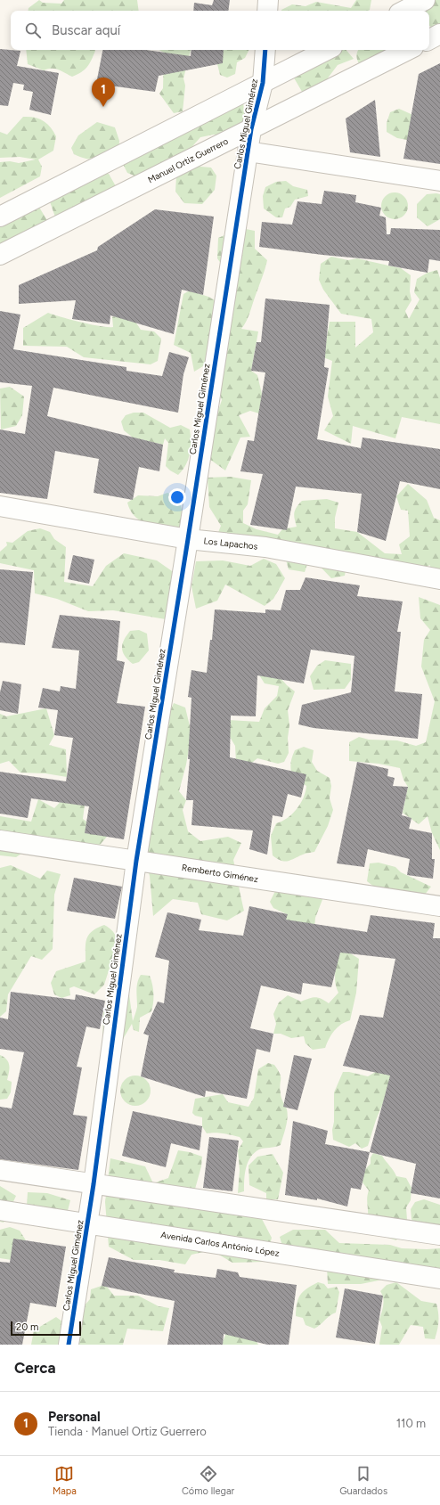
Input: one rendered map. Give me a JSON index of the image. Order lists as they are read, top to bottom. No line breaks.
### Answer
{"streets":{"street":["Carlos Miguel Giménez","Manuel Ortiz Guerrero","Los Lapachos","Remberto Giménez","Avenida Carlos António López"]},"crossings":[["Carlos Miguel Giménez","Manuel Ortiz Guerrero"],["Carlos Miguel Giménez","Los Lapachos"],["Carlos Miguel Giménez","Remberto Giménez"],["Carlos Miguel Giménez","Avenida Carlos António López"]],"scale_bar":"20 m","page":{"search":"Buscar aquí","pins":"1","scale":"20 m","heading":"Cerca","list":[{"mark":"1","name":"Personal","note":"Tienda · Manuel Ortiz Guerrero","value":"110 m"}],"nav":["Mapa","Cómo llegar","Guardados"]}}
